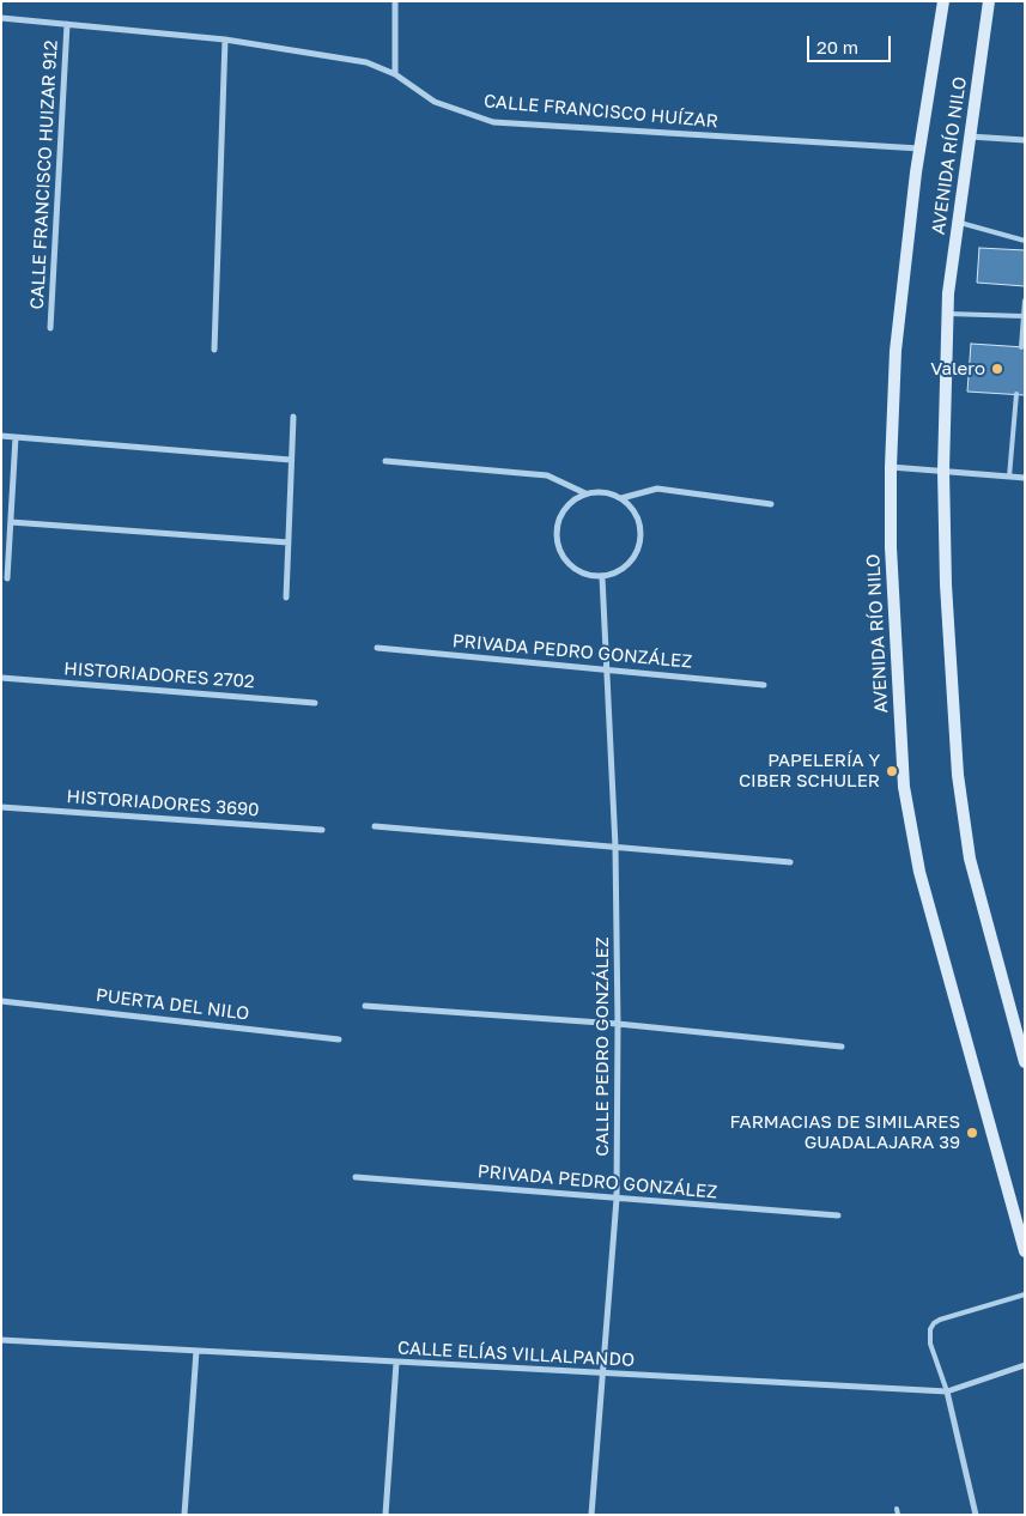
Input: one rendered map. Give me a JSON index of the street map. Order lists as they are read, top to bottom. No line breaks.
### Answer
{"streets":{"main road":["AVENIDA RÍO NILO"],"street":["CALLE FRANCISCO HUÍZAR","CALLE FRANCISCO HUIZAR 912","PRIVADA PEDRO GONZÁLEZ","HISTORIADORES 2702","HISTORIADORES 3690","PUERTA DEL NILO","CALLE PEDRO GONZÁLEZ","CALLE ELÍAS VILLALPANDO"]},"crossings":[["CALLE FRANCISCO HUÍZAR","AVENIDA RÍO NILO"],["CALLE FRANCISCO HUÍZAR","CALLE FRANCISCO HUIZAR 912"],["PRIVADA PEDRO GONZÁLEZ","CALLE PEDRO GONZÁLEZ"],["CALLE PEDRO GONZÁLEZ","CALLE ELÍAS VILLALPANDO"]],"places":["Valero","PAPELERÍA Y CIBER SCHULER","FARMACIAS DE SIMILARES GUADALAJARA 39"],"scale_bar":"20 m"}
